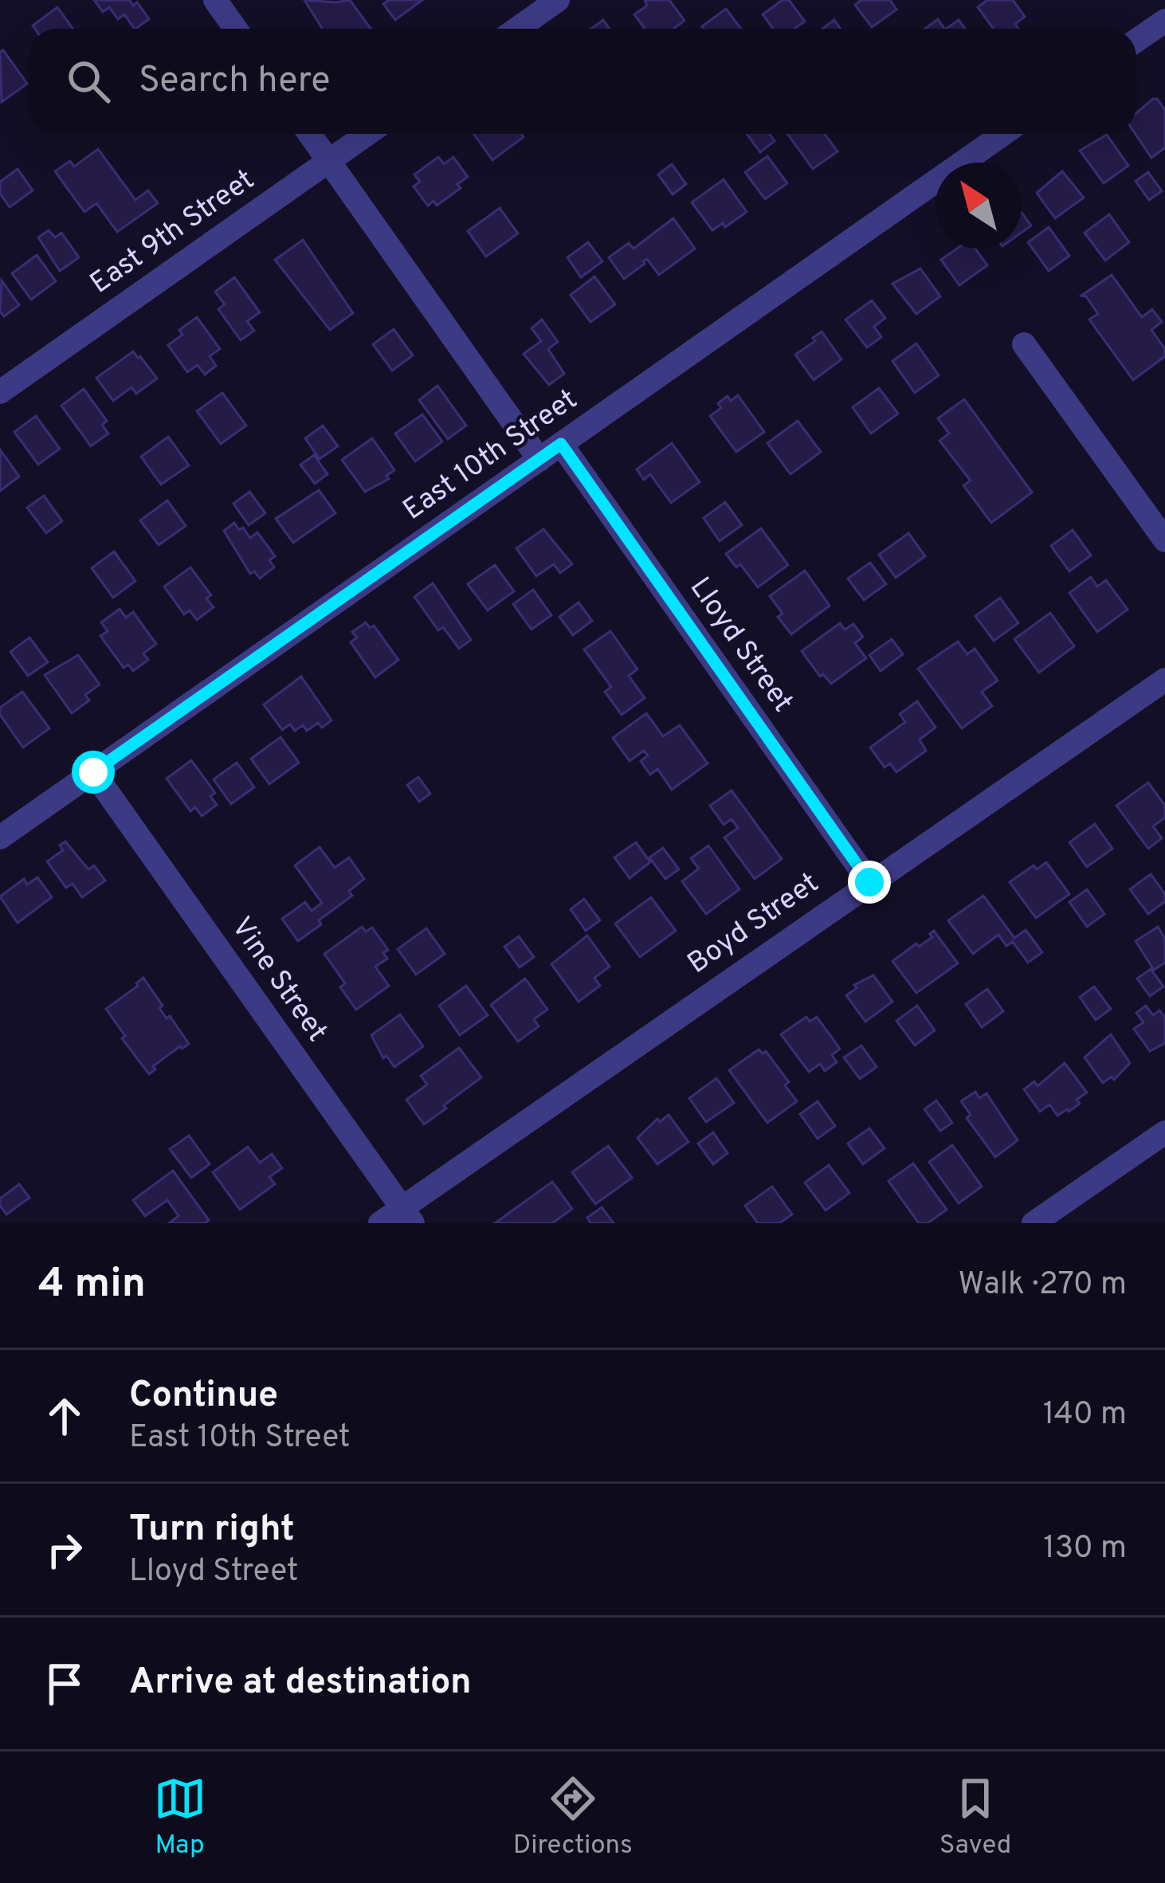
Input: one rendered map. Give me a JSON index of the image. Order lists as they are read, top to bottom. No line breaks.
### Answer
{"streets":{"street":["East 9th Street","East 10th Street","Lloyd Street","Boyd Street","Vine Street"]},"crossings":[["East 10th Street","Lloyd Street"],["East 10th Street","Vine Street"],["Lloyd Street","Boyd Street"],["Boyd Street","Vine Street"]],"north":"top left","page":{"search":"Search here","heading":["4 min","Walk · 270 m"],"list":[["Continue","East 10th Street","140 m"],["Turn right","Lloyd Street","130 m"],"Arrive at destination"],"nav":["Map","Directions","Saved"]}}
